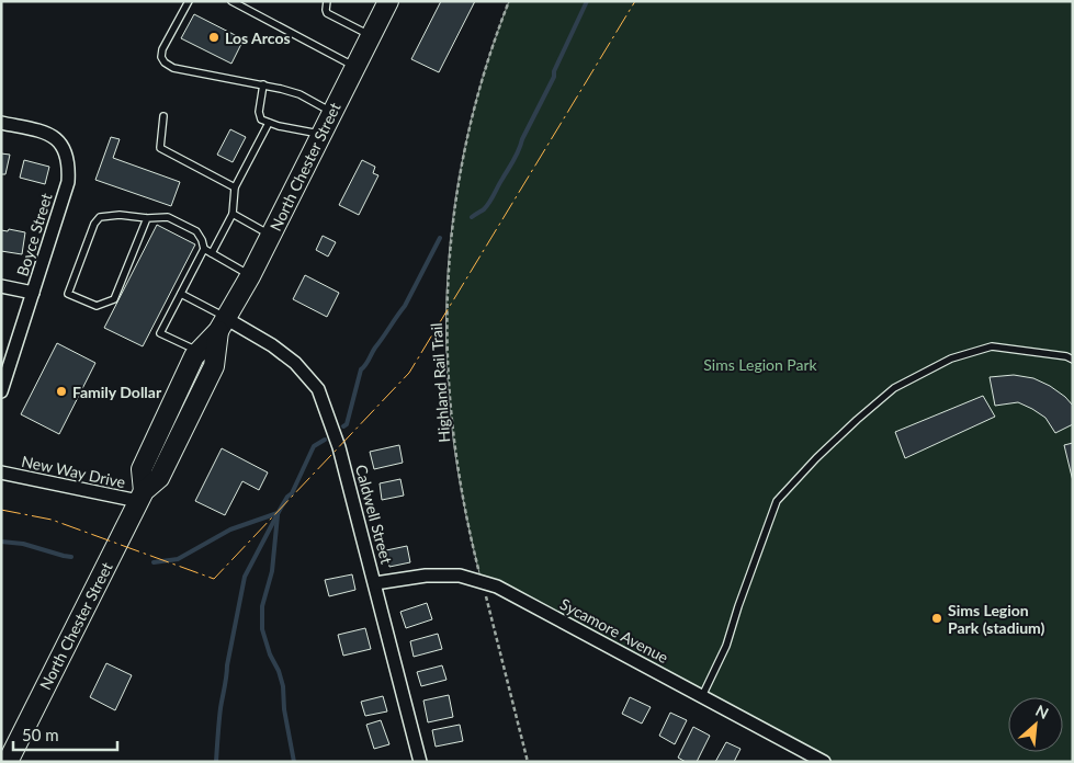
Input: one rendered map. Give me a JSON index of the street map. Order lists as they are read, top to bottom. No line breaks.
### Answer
{"streets":{"main road":["North Chester Street"],"street":["Boyce Street","New Way Drive","Caldwell Street","Sycamore Avenue"],"path":["Highland Rail Trail"]},"crossings":[["North Chester Street","New Way Drive"],["North Chester Street","Caldwell Street"],["Highland Rail Trail","Sycamore Avenue"],["Caldwell Street","Sycamore Avenue"]],"parks":["Sims Legion Park"],"places":["Los Arcos","Family Dollar","Sims Legion Park (stadium)"],"scale_bar":"50 m","north":"top right"}
